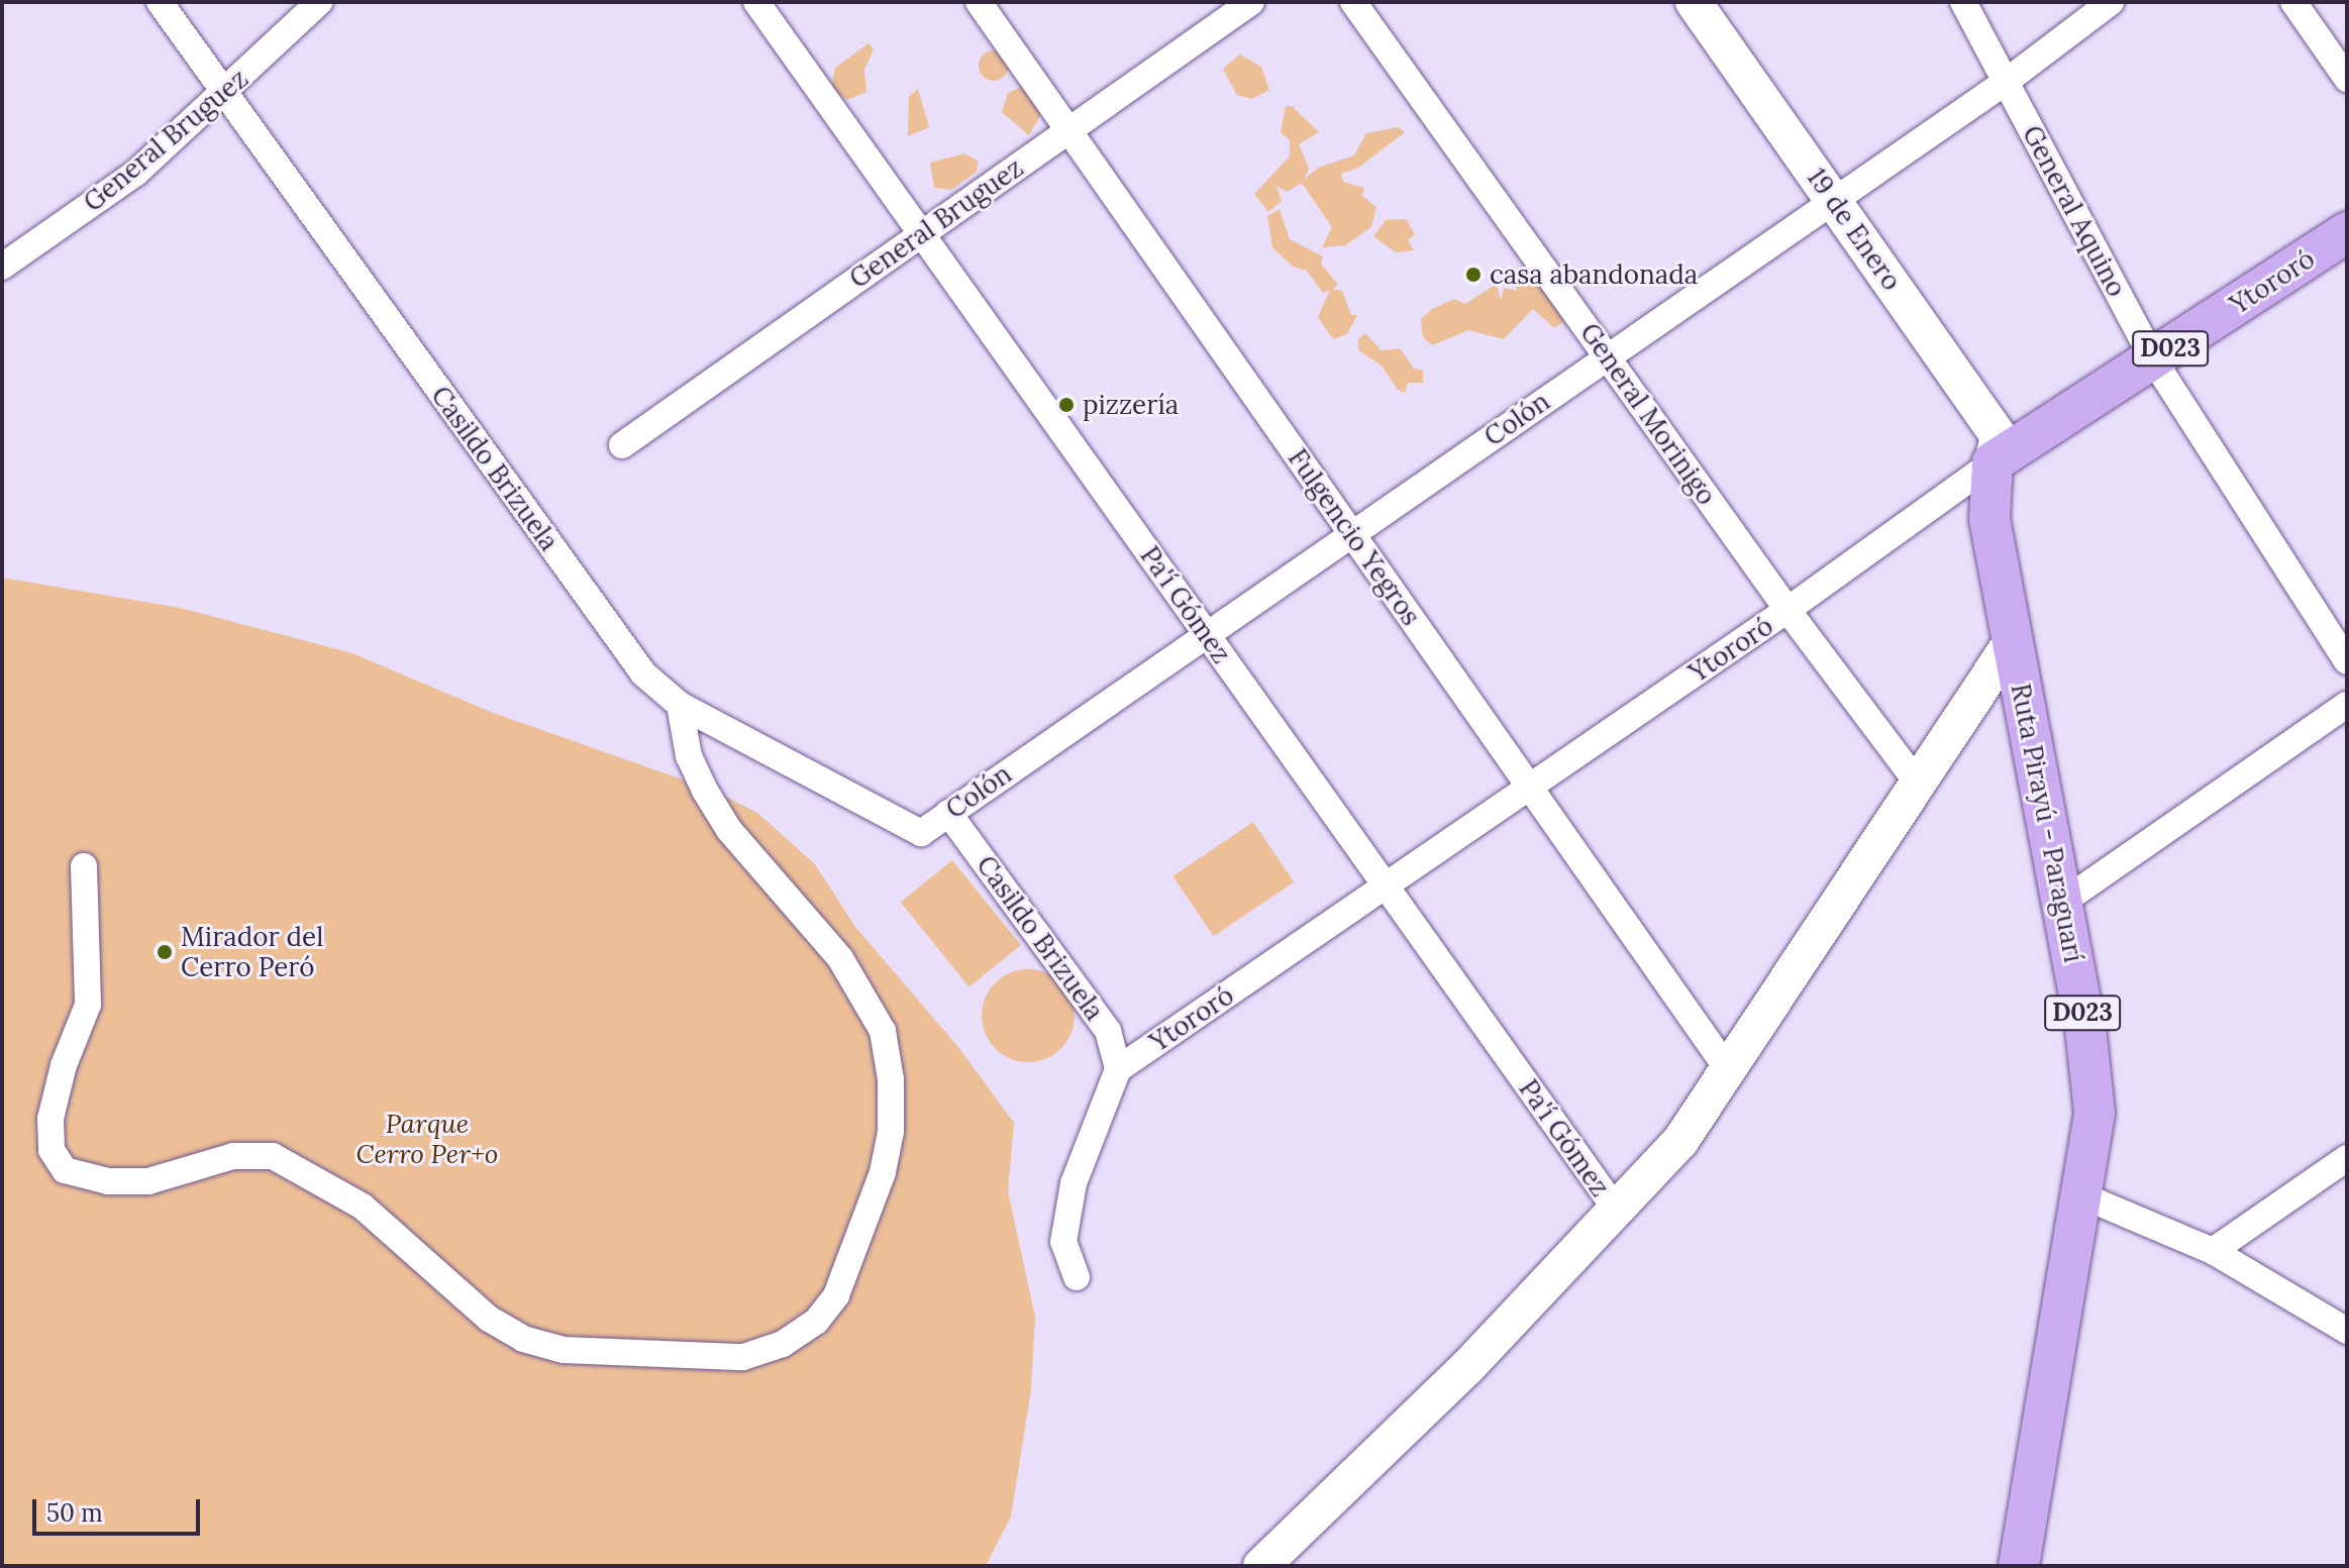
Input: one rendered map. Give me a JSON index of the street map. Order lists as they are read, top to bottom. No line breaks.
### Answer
{"streets":{"main road":["19 de Enero","Ytororó","D023","Ruta Pirayú - Paraguarí"],"street":["General Bruguez","General Aquino","General Morinigo","Colón","Casildo Brizuela","Fulgencio Yegros","Pa'í Gómez"]},"crossings":[["General Bruguez","Casildo Brizuela"],["General Bruguez","Fulgencio Yegros"],["General Bruguez","Pa'í Gómez"],["General Aquino","Ytororó"],["General Aquino","Colón"],["19 de Enero","Ytororó"],["19 de Enero","Colón"],["19 de Enero","Ruta Pirayú - Paraguarí"],["Ytororó","General Morinigo"],["Ytororó","Casildo Brizuela"],["Ytororó","Fulgencio Yegros"],["Ytororó","Pa'í Gómez"],["Ytororó","Ruta Pirayú - Paraguarí"],["General Morinigo","Colón"],["Colón","Casildo Brizuela"],["Colón","Fulgencio Yegros"],["Colón","Pa'í Gómez"]],"parks":["Parque Cerro Per+o"],"places":["casa abandonada","pizzería","Mirador del Cerro Peró"],"scale_bar":"50 m"}
